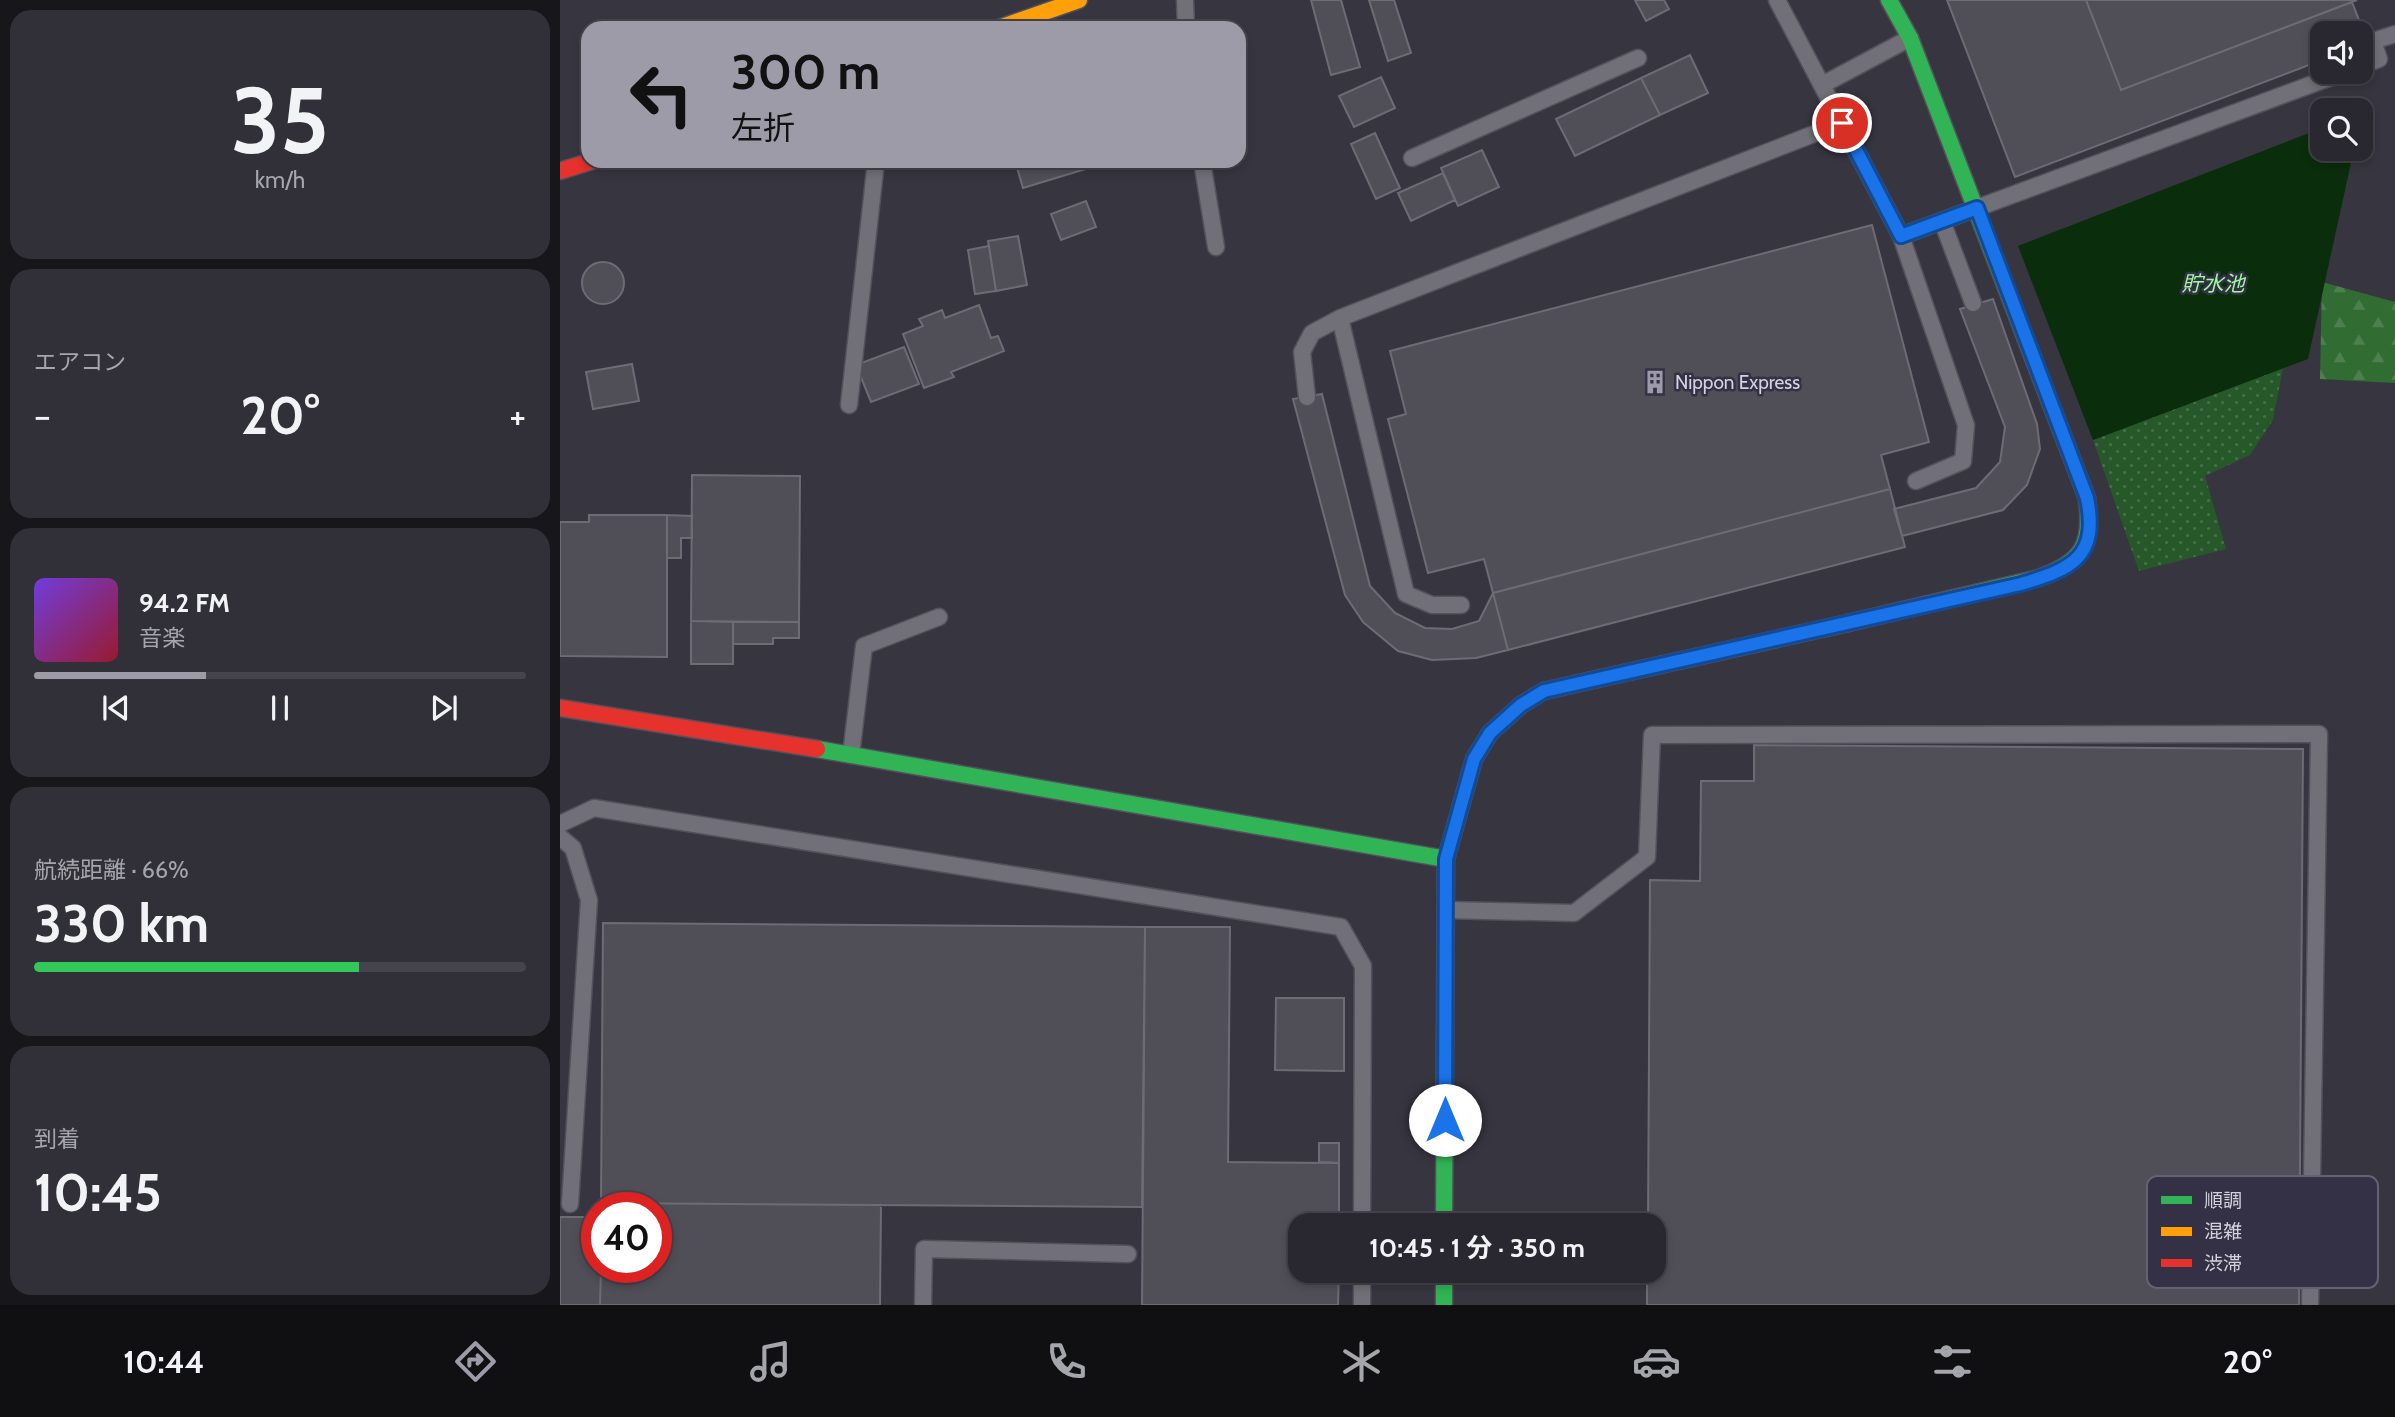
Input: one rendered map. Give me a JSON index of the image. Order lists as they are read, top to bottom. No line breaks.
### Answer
{"water":["貯水池"],"places":{"building":["Nippon Express"]},"legend":["順調","混雑","渋滞"],"page":{"tile":[["35","km/h"],"エアコン",["航続距離 · 66%","330 km"],["到着","10:45"]],"turn":["300 m","左折"],"heat":["−","20°","+"],"song":["94.2 FM","音楽"],"limit":"40","trip":"10:45 · 1 分 · 350 m","tabs":["10:44","20°"]}}
